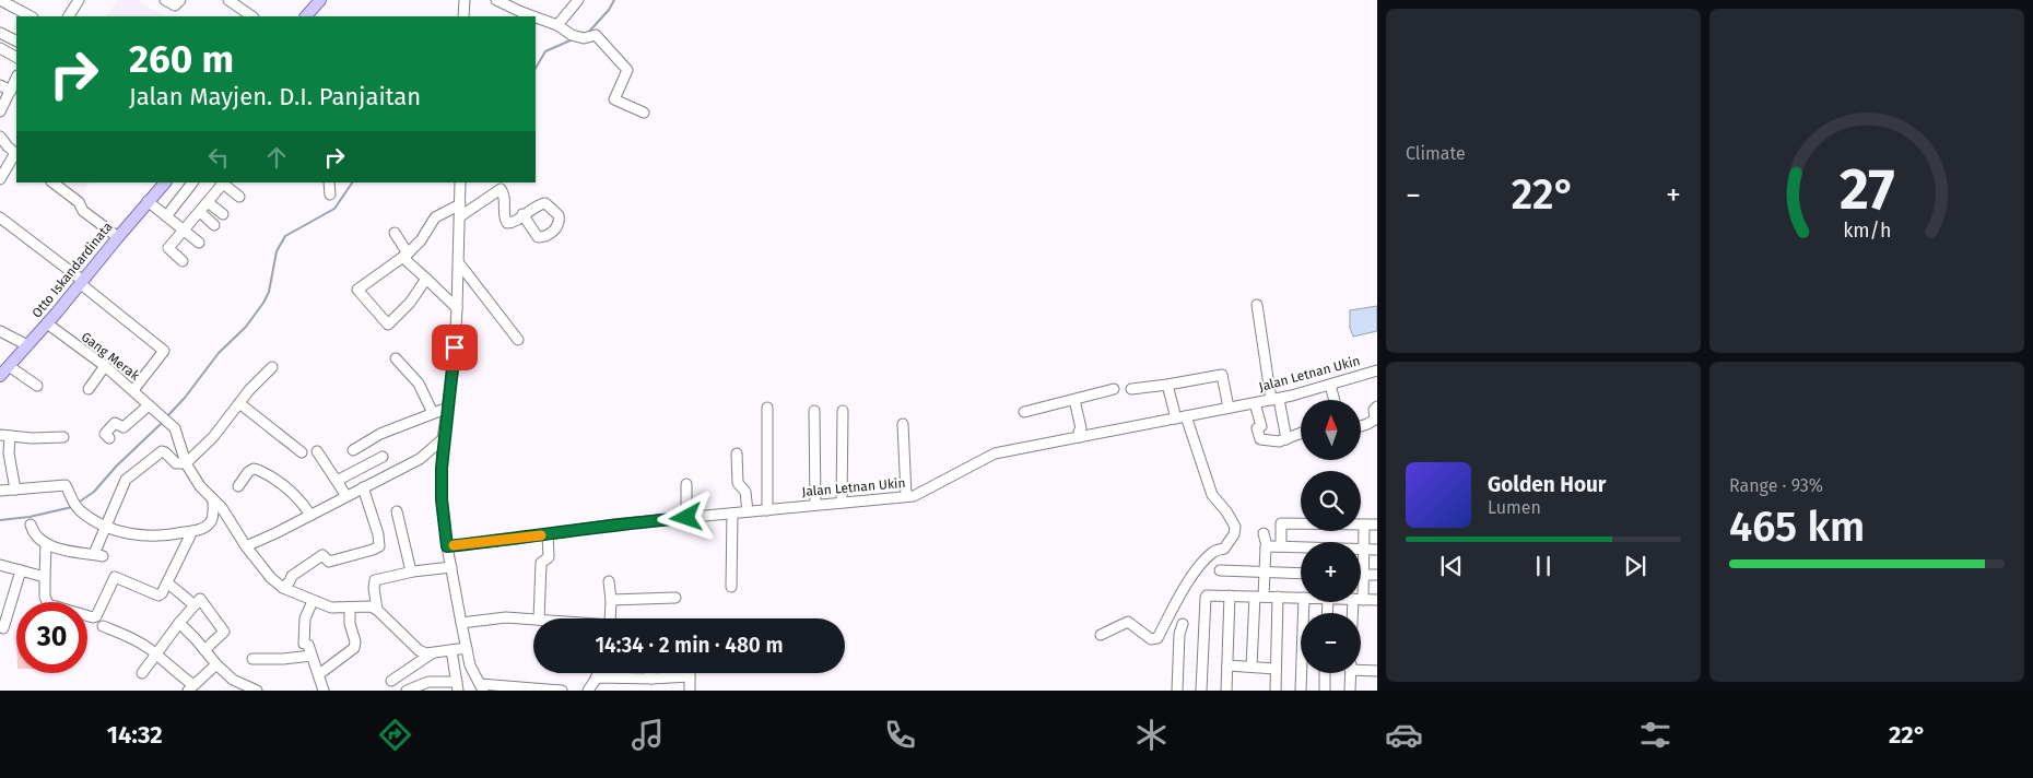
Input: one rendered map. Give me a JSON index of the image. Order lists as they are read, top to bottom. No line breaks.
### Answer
{"streets":{"main road":["Otto Iskandardinata"],"street":["Gang Merak","Jalan Letnan Ukin"]},"crossings":[["Otto Iskandardinata","Gang Merak"]],"north":"top","page":{"tile":["Climate",["Range · 93%","465 km"]],"turn":["260 m","Jalan Mayjen. D.I. Panjaitan"],"heat":["−","22°","+"],"map_buttons":["+","−"],"song":["Golden Hour","Lumen"],"limit":"30","trip":"14:34 · 2 min · 480 m","tabs":["14:32","22°"],"gauge":["27","km/h"]}}
